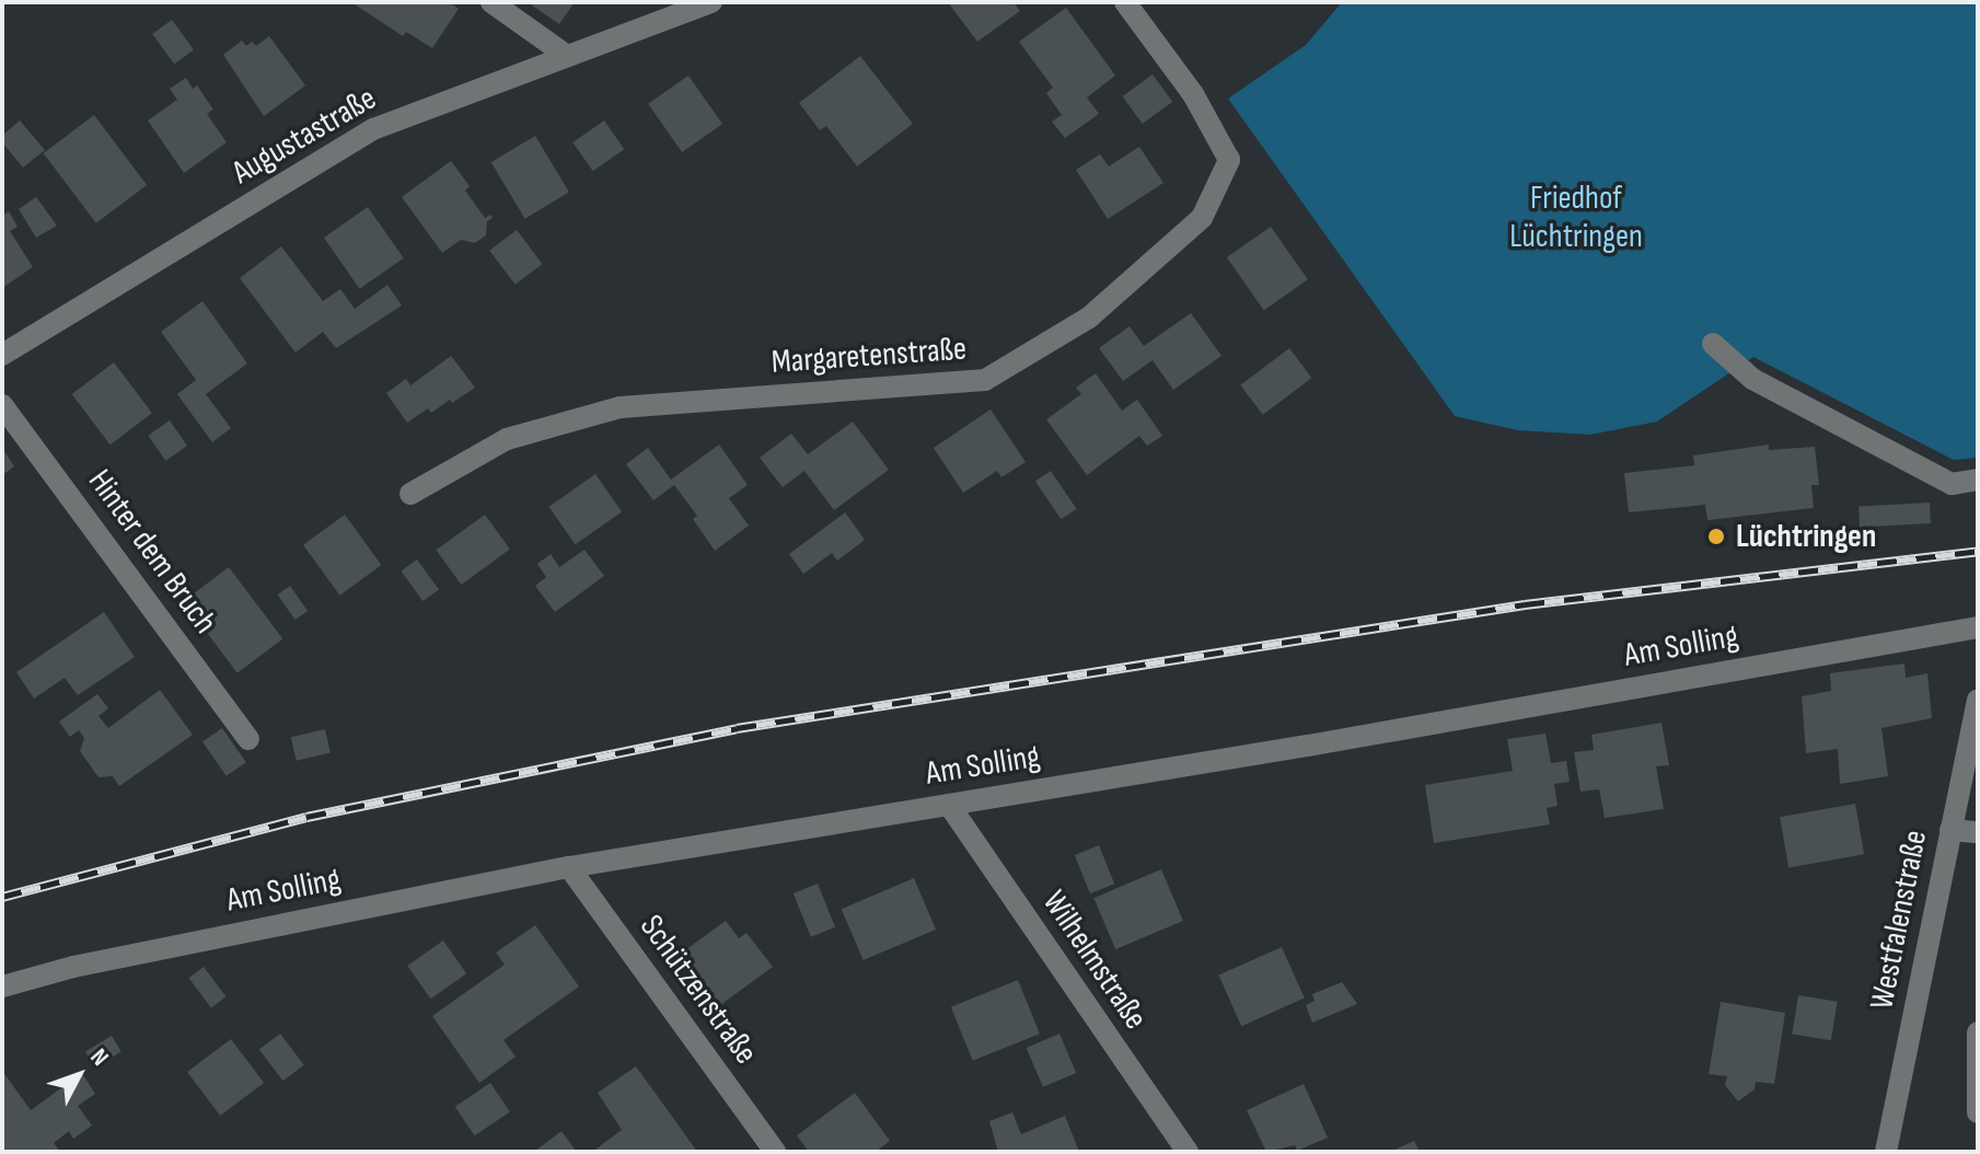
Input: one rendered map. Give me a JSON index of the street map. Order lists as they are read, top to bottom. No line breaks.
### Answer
{"streets":{"street":["Augustastraße","Margaretenstraße","Hinter dem Bruch","Am Solling","Westfalenstraße","Wilhelmstraße","Schützenstraße"]},"crossings":[["Am Solling","Wilhelmstraße"],["Am Solling","Schützenstraße"]],"parks":["Friedhof Lüchtringen"],"places":["Lüchtringen"],"north":"top right"}
